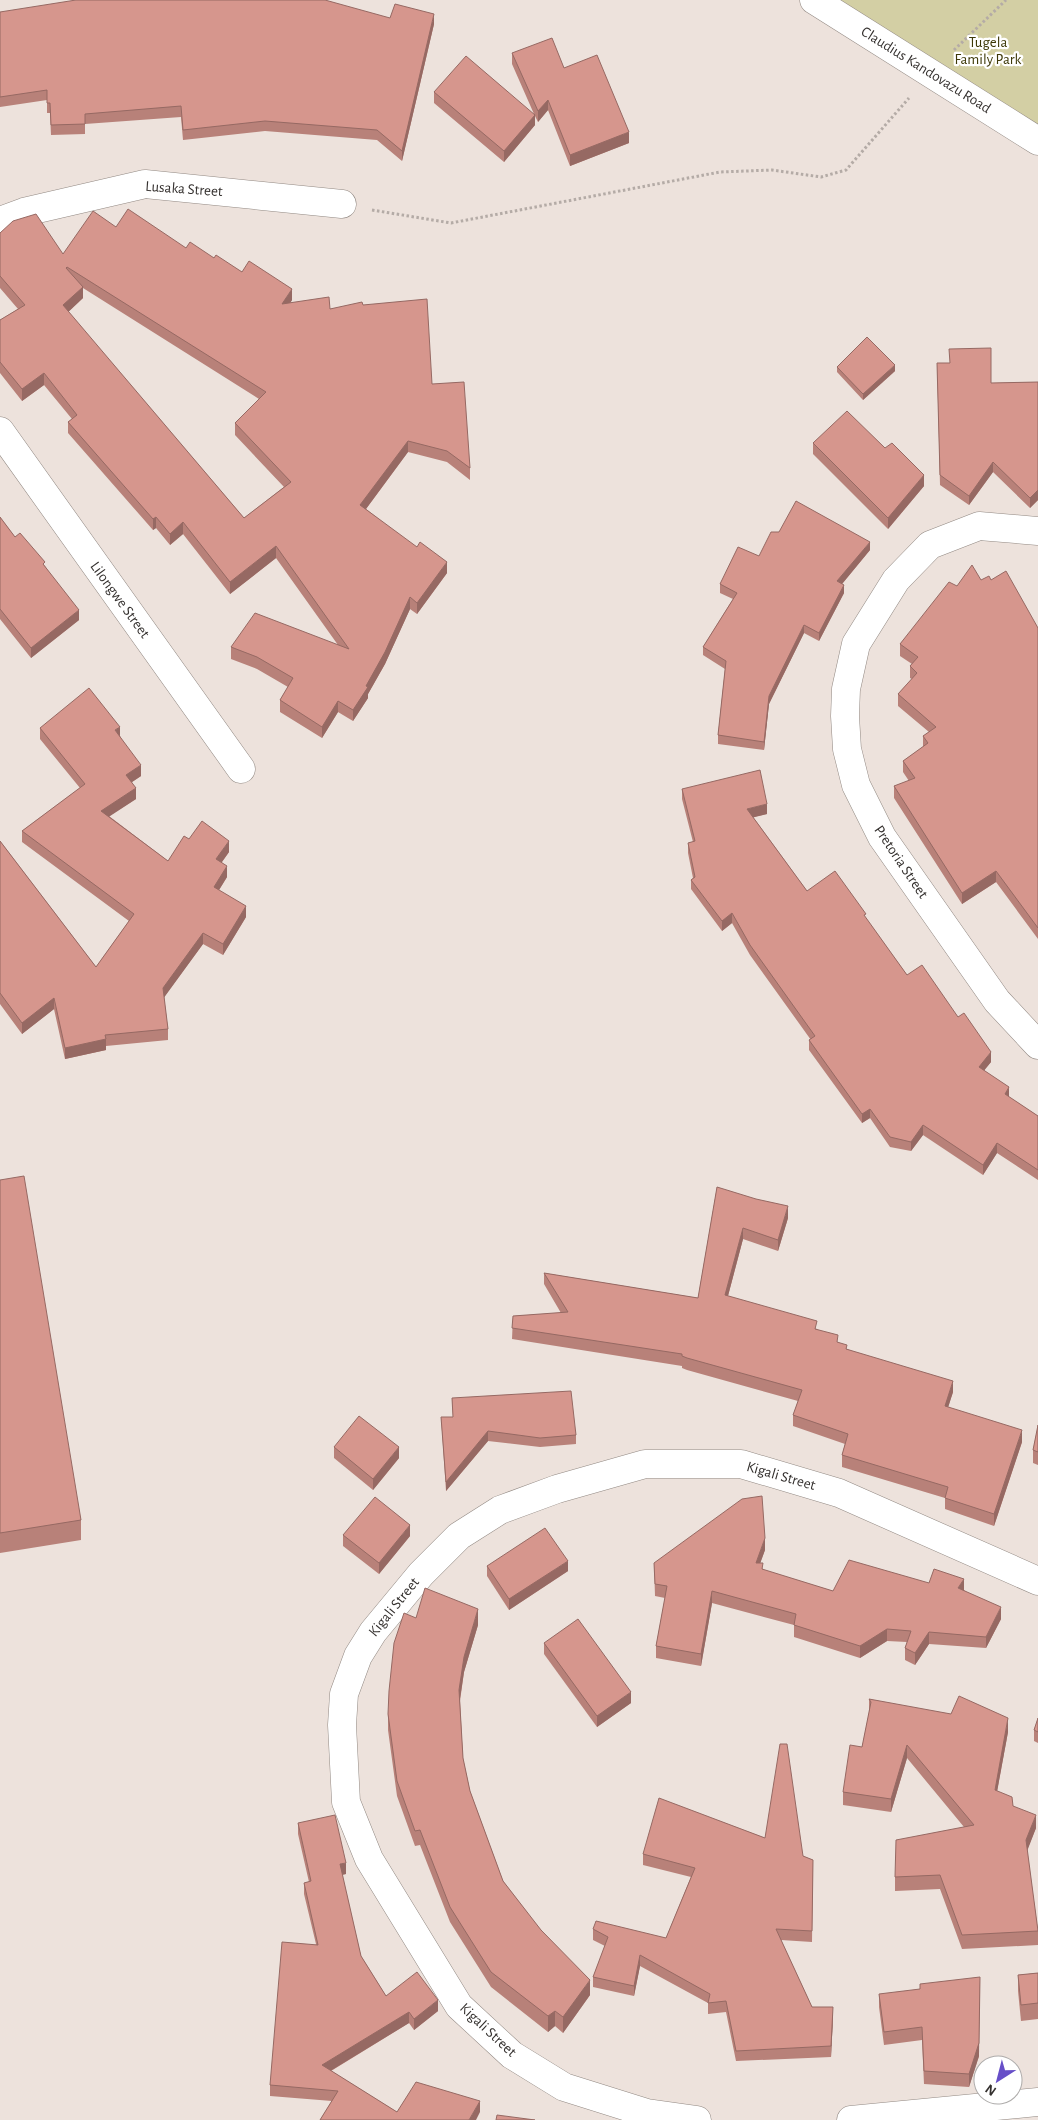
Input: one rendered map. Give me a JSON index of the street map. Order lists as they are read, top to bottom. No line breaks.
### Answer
{"streets":{"street":["Claudius Kandovazu Road","Lusaka Street","Lilongwe Street","Pretoria Street","Kigali Street"]},"parks":["Tugela Family Park"],"north":"bottom left"}
